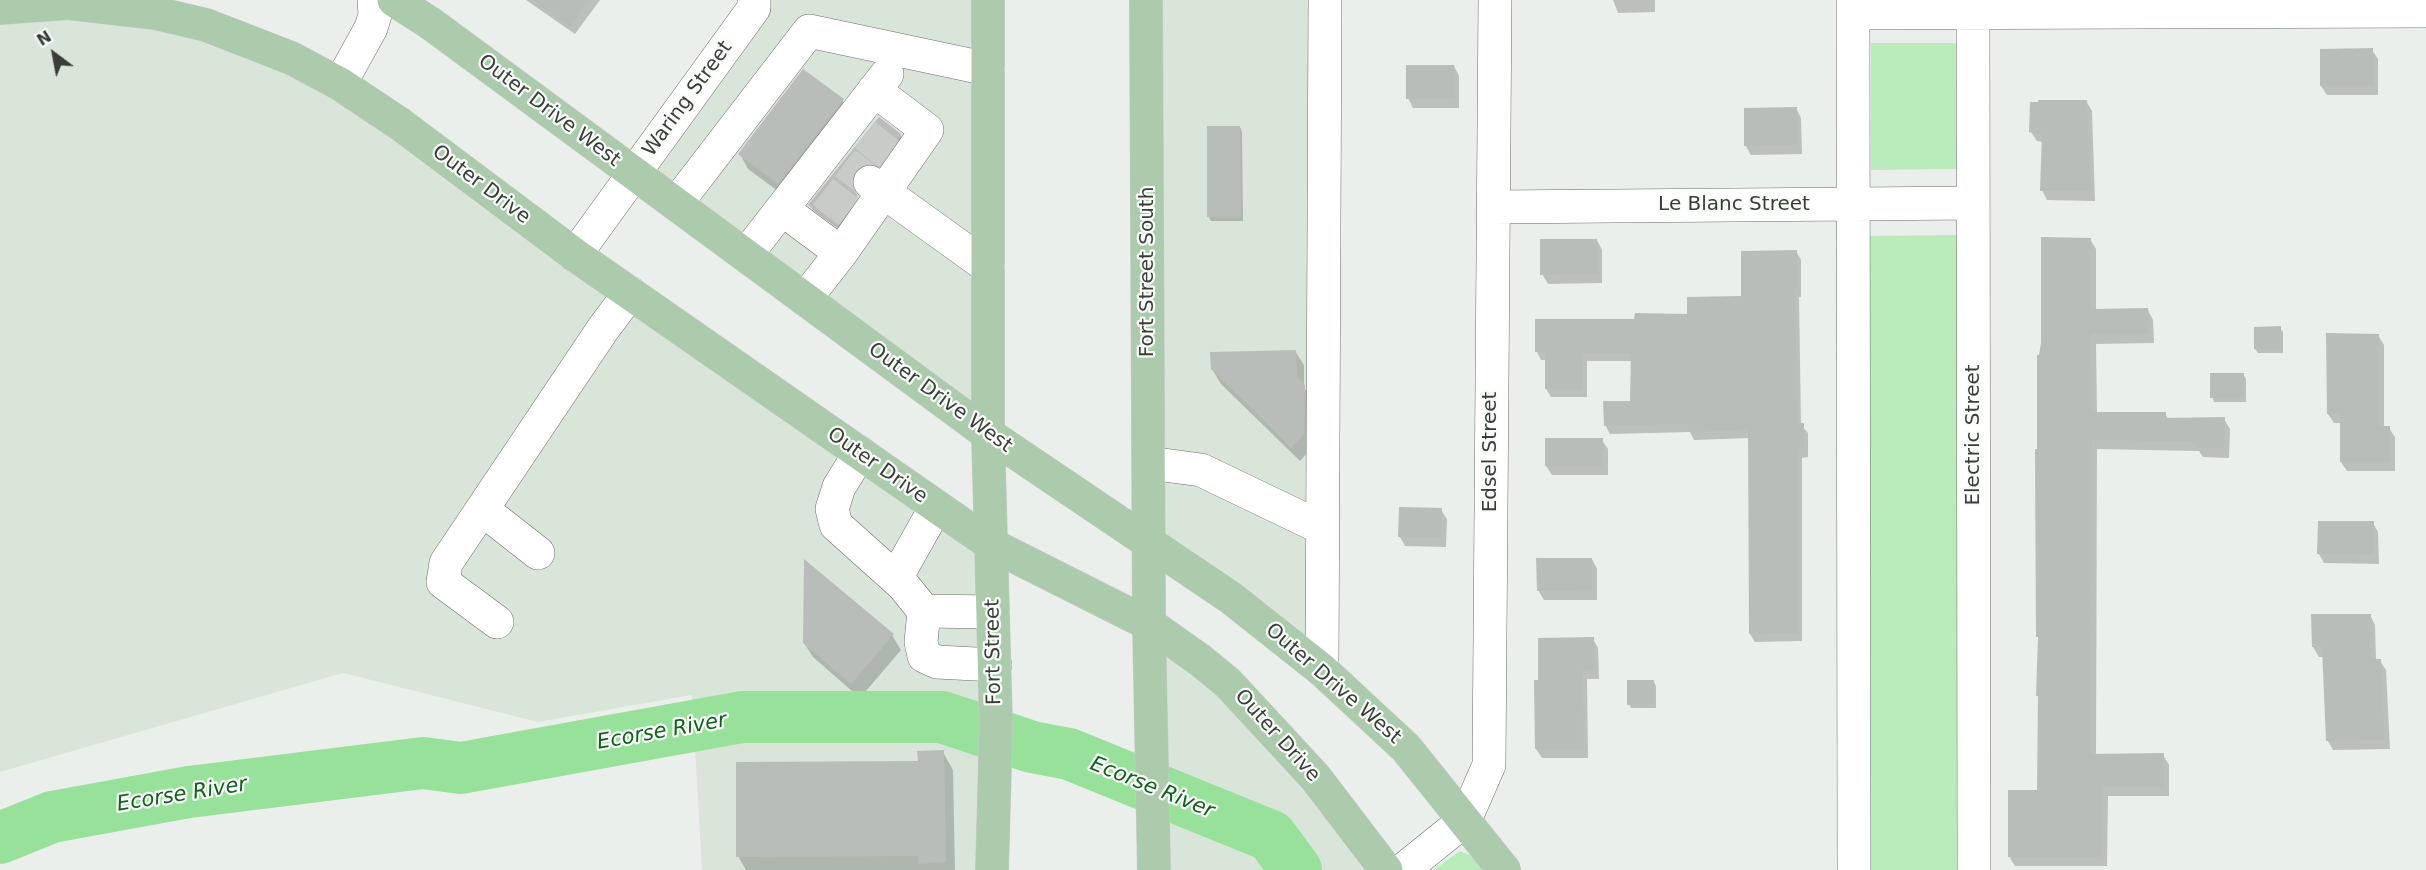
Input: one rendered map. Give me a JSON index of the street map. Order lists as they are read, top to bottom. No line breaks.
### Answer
{"streets":{"main road":["Outer Drive West","Outer Drive","Fort Street South","Fort Street"],"street":["Waring Street","Le Blanc Street","Electric Street","Edsel Street"]},"crossings":[["Waring Street","Outer Drive West"],["Waring Street","Outer Drive"],["Outer Drive West","Fort Street South"],["Outer Drive West","Edsel Street"],["Outer Drive West","Fort Street"],["Outer Drive","Fort Street"],["Le Blanc Street","Electric Street"],["Le Blanc Street","Edsel Street"]],"water":["Ecorse River"],"north":"top left"}
